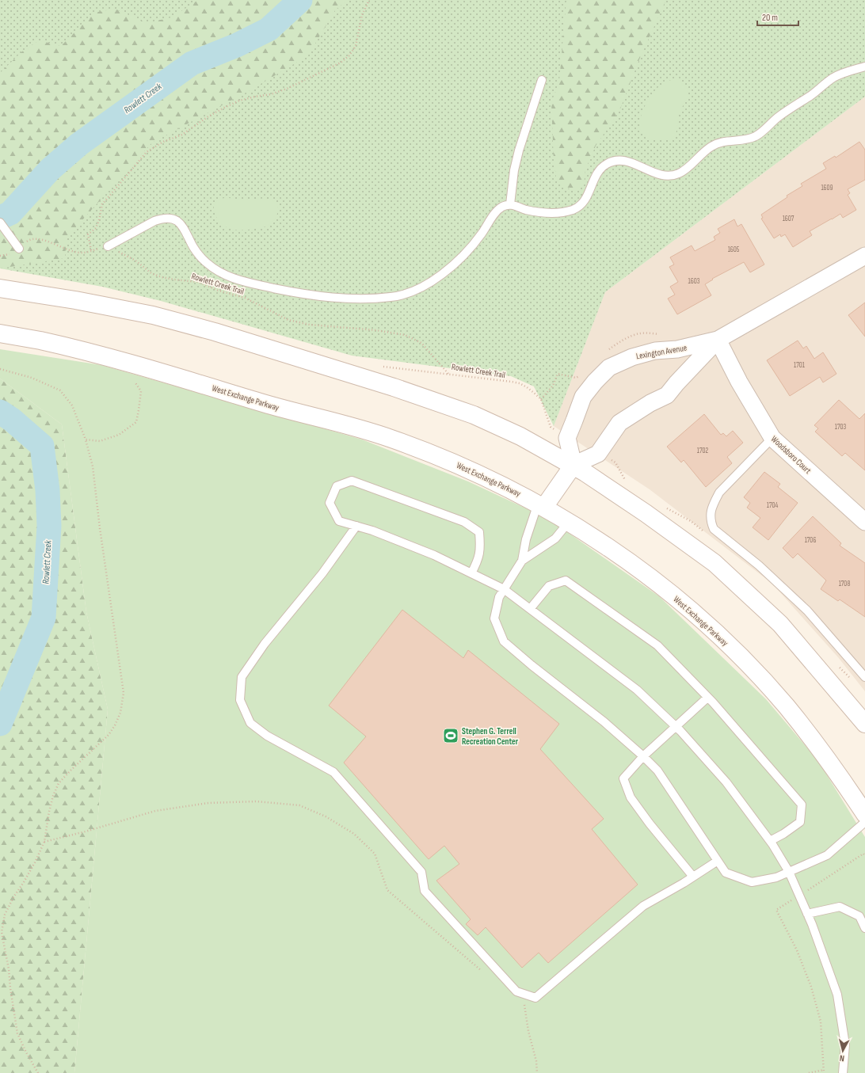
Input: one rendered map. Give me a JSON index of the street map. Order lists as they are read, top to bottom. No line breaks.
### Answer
{"streets":{"main road":["West Exchange Parkway"],"street":["Lexington Avenue","Woodsboro Court"],"path":["Rowlett Creek Trail"]},"crossings":[["Lexington Avenue","Woodsboro Court"]],"water":["Rowlett Creek"],"places":{"sports":["Stephen G. Terrell Recreation Center"]},"house_numbers":["1609","1607","1605","1603","1701","1703","1702","1704","1706","1708"],"scale_bar":"20 m","north":"bottom"}
